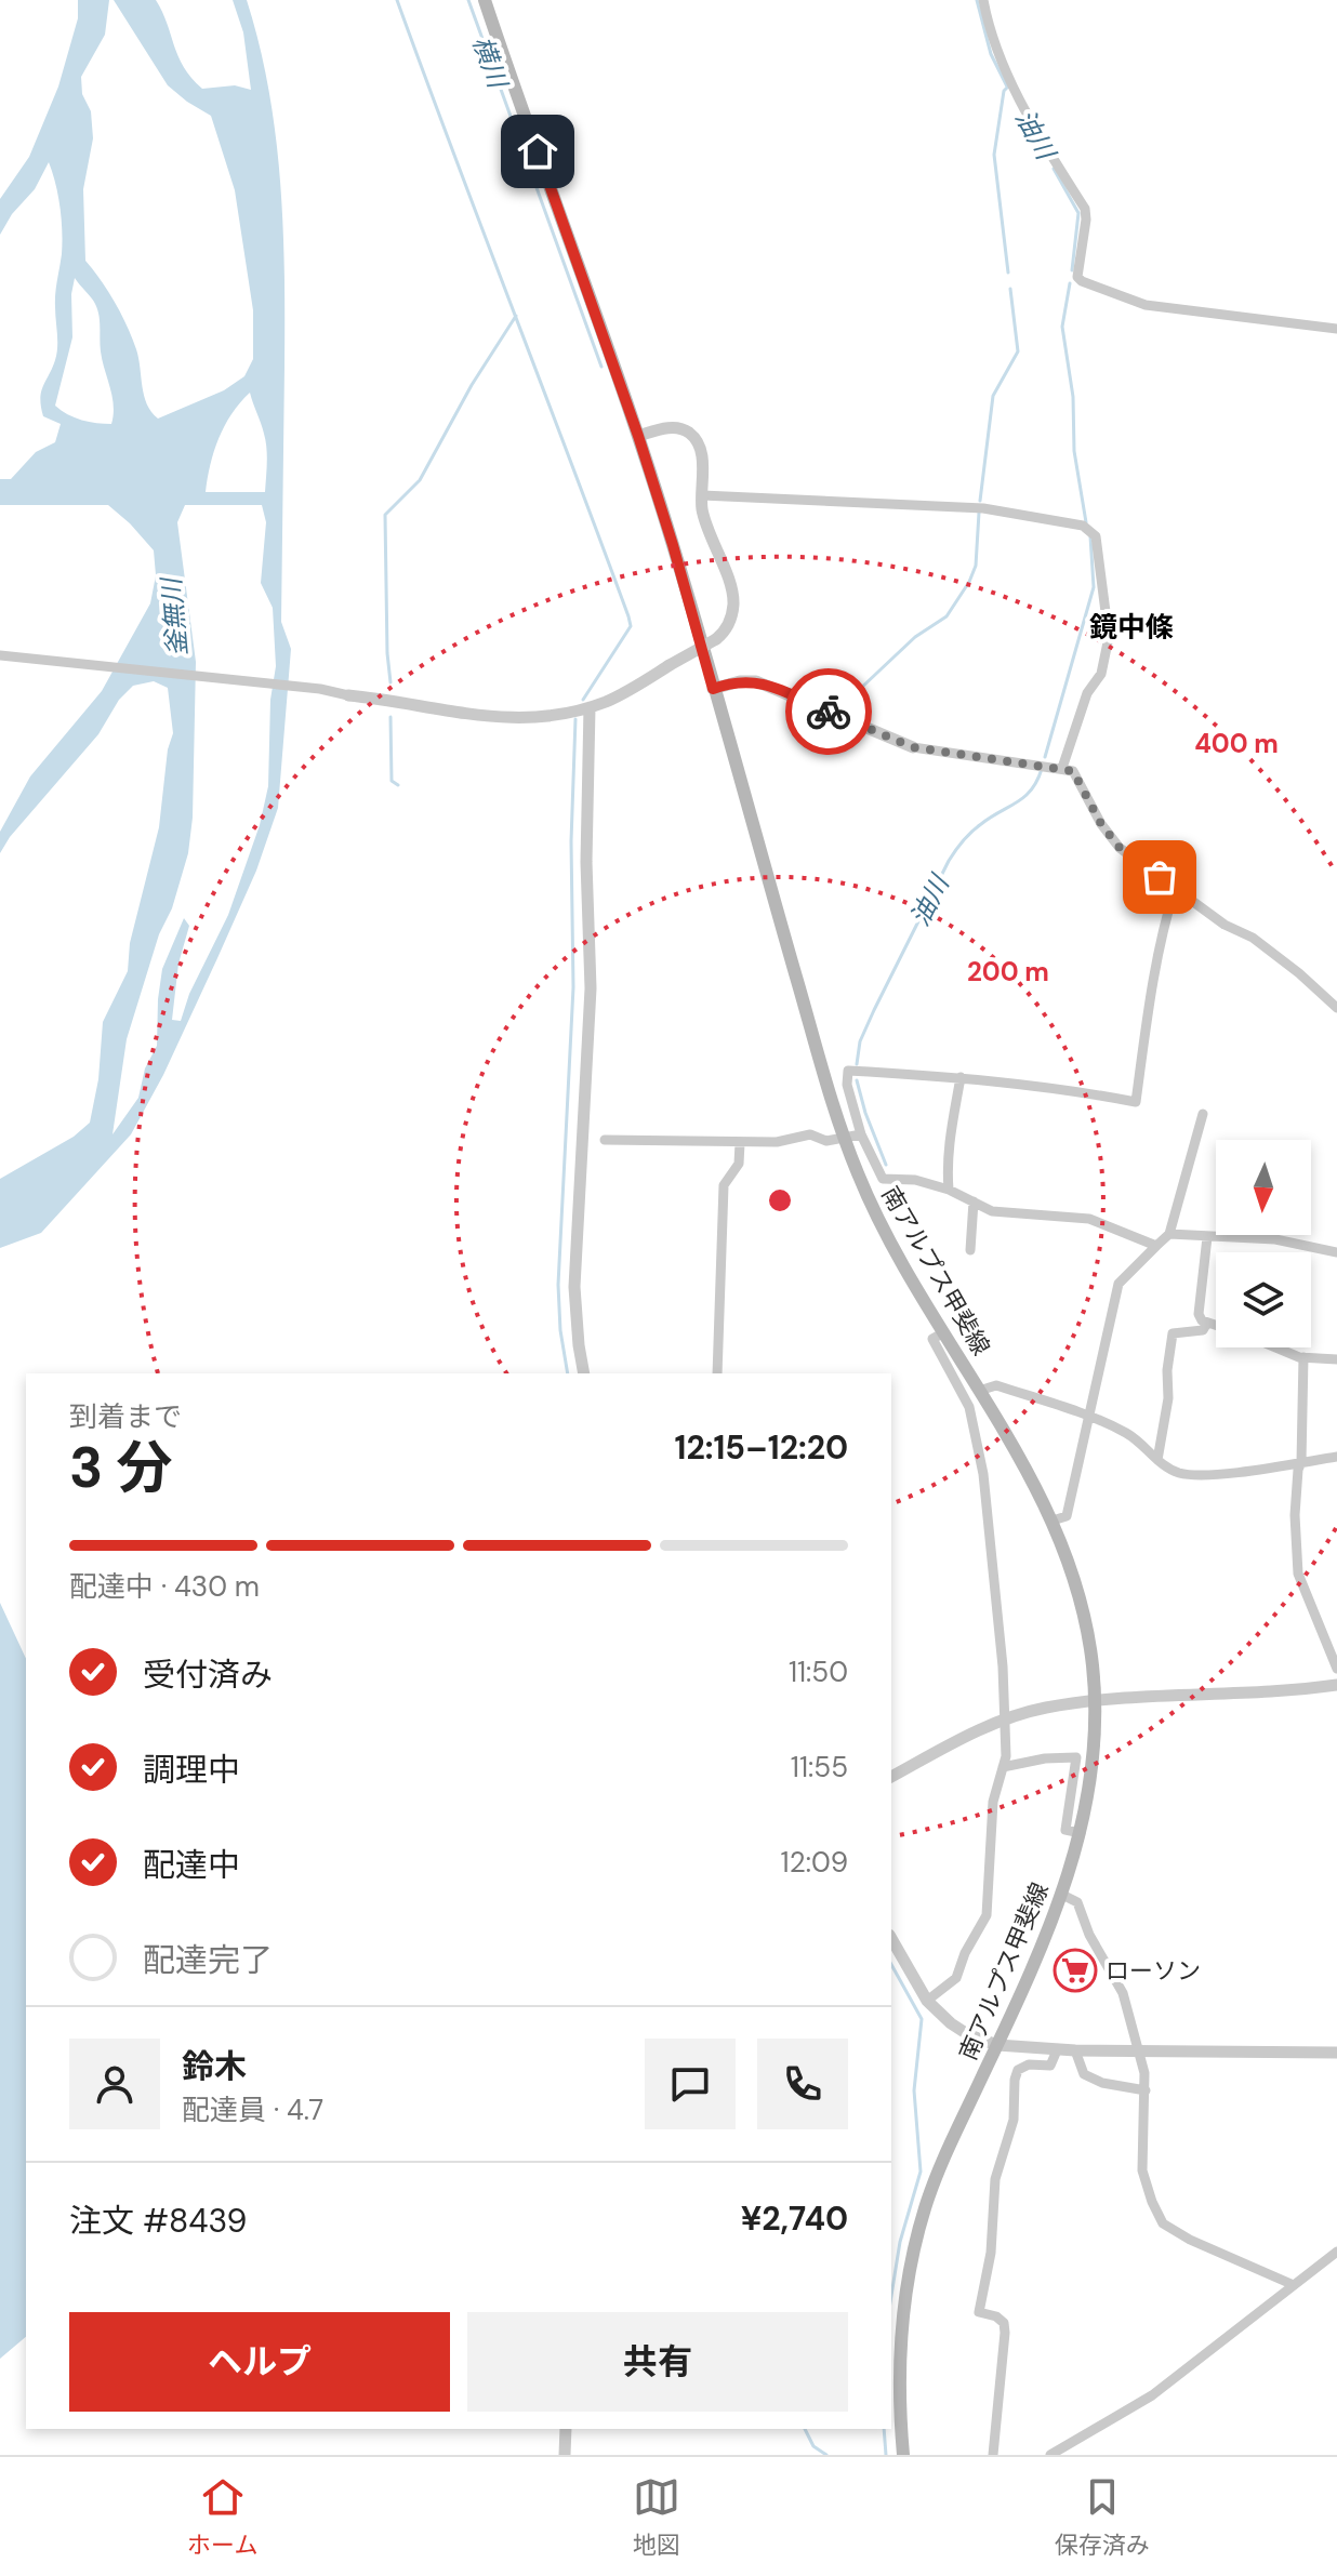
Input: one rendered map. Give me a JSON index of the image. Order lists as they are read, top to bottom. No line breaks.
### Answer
{"streets":{"main road":["南アルプス甲斐線"]},"districts":["鏡中條"],"water":["横川","油川","釜無川"],"places":{"supermarket":["ローソン"]},"north":"bottom","page":{"heading":["3 分","到着まで","12:15–12:20"],"panel":["鈴木","配達員 · 4.7","注文 #8439","¥2,740"],"bar":"配達中 · 430 m","list":[["受付済み","11:50"],["調理中","11:55"],["配達中","12:09"],"配達完了"],"buttons":["ヘルプ","共有"],"tabs":["ホーム","地図","保存済み"]},"rings":["400 m","200 m"]}
